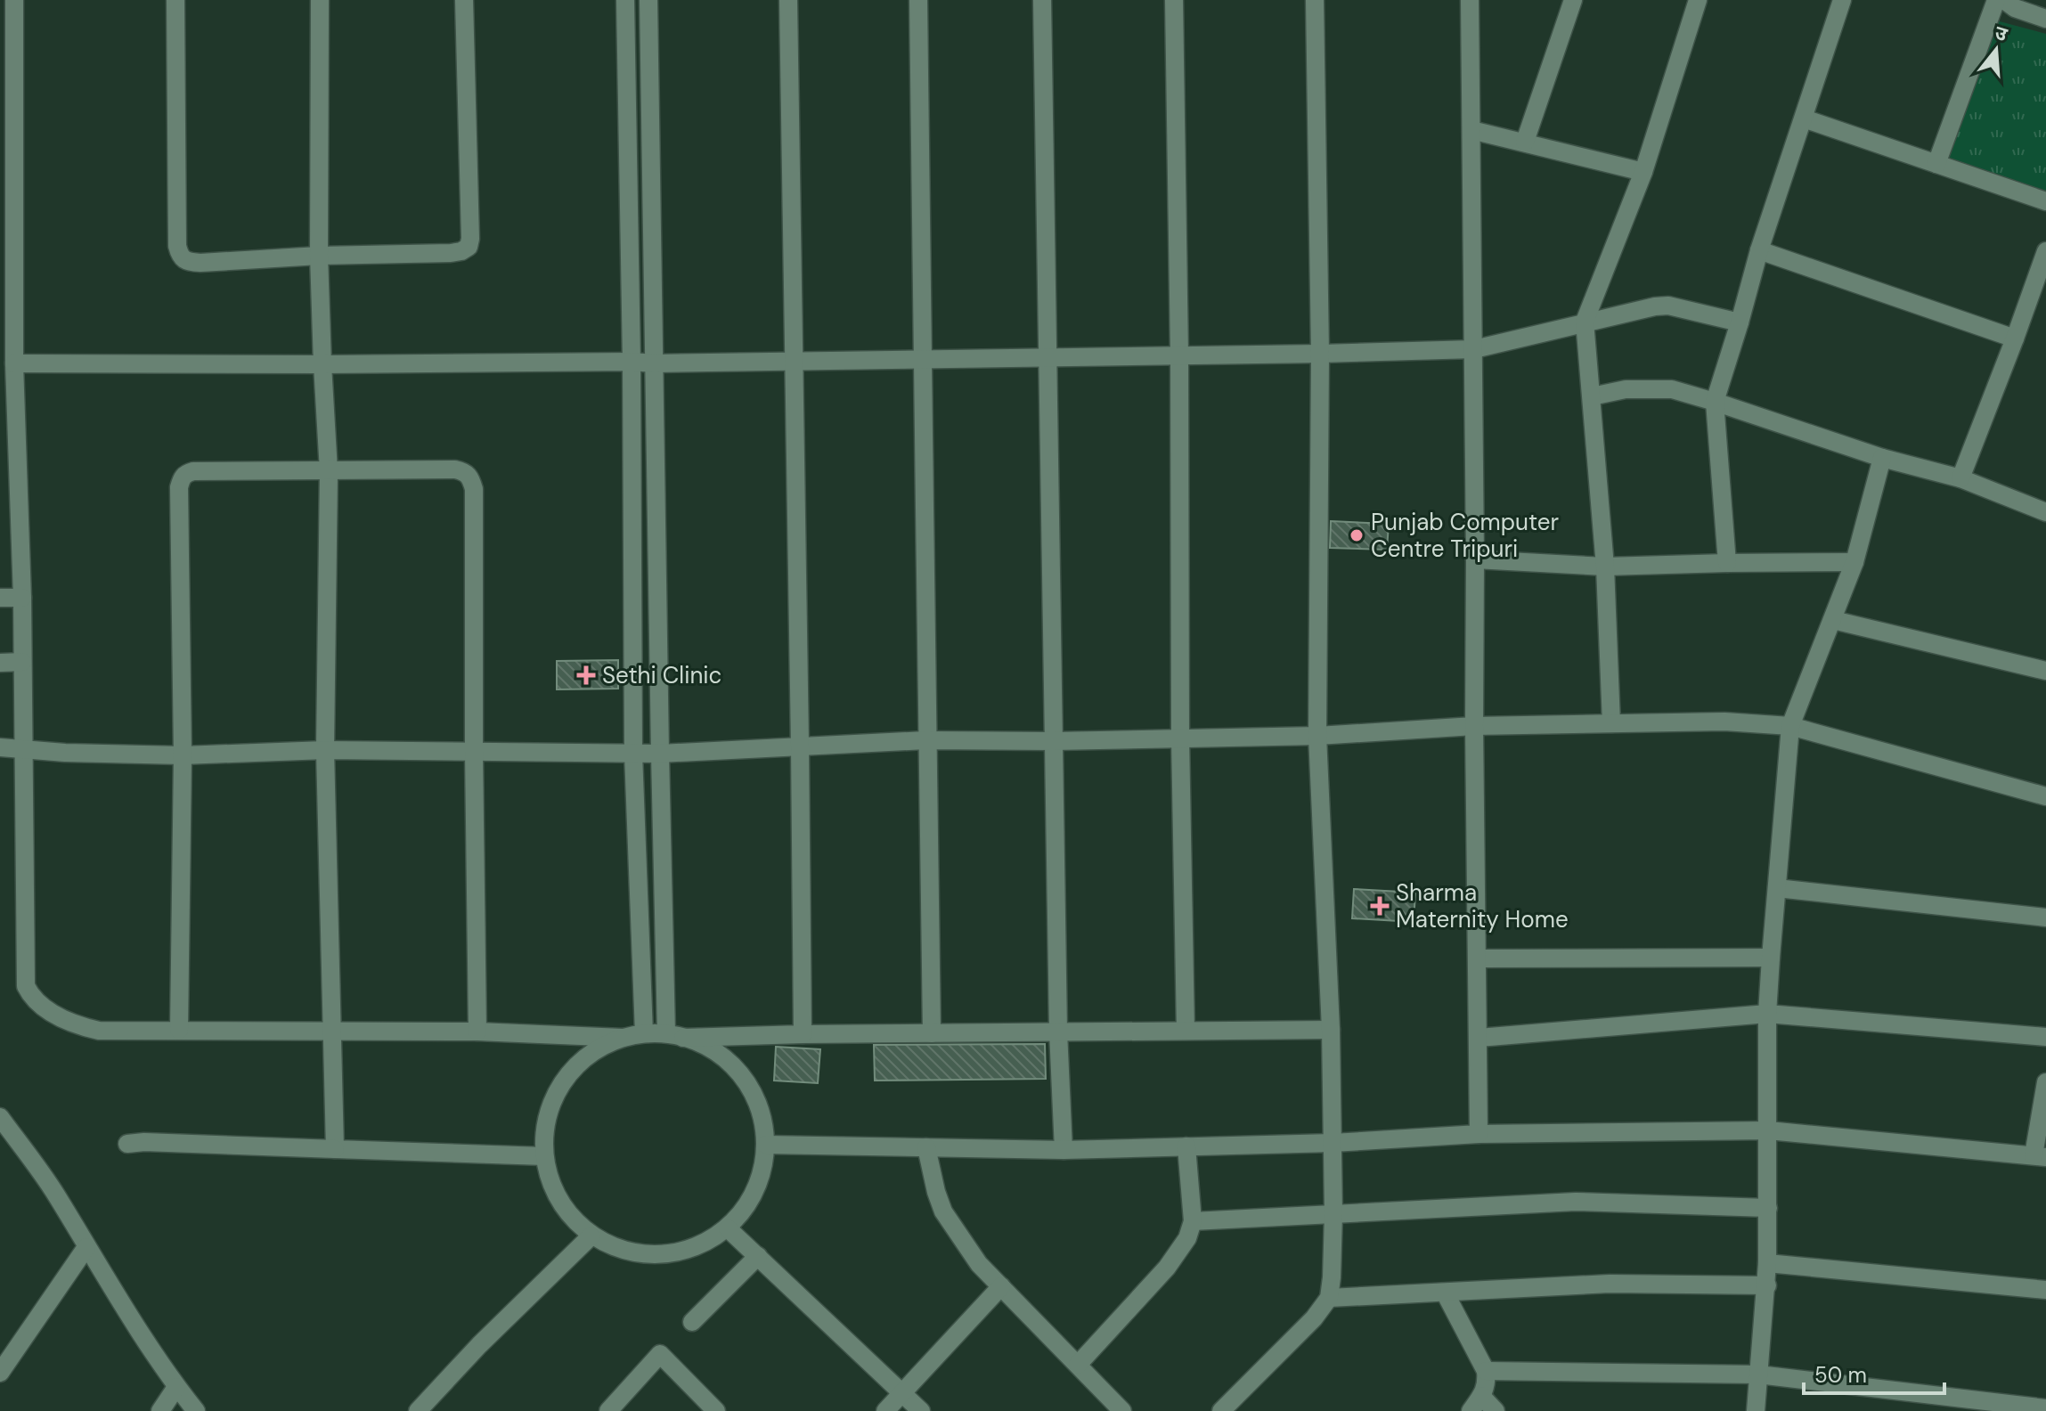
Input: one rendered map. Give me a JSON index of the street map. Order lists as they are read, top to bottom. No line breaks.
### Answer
{"places":{"other":["Punjab Computer Centre Tripuri"],"health":["Sethi Clinic","Sharma Maternity Home"]},"scale_bar":"50 m","north":"top"}
